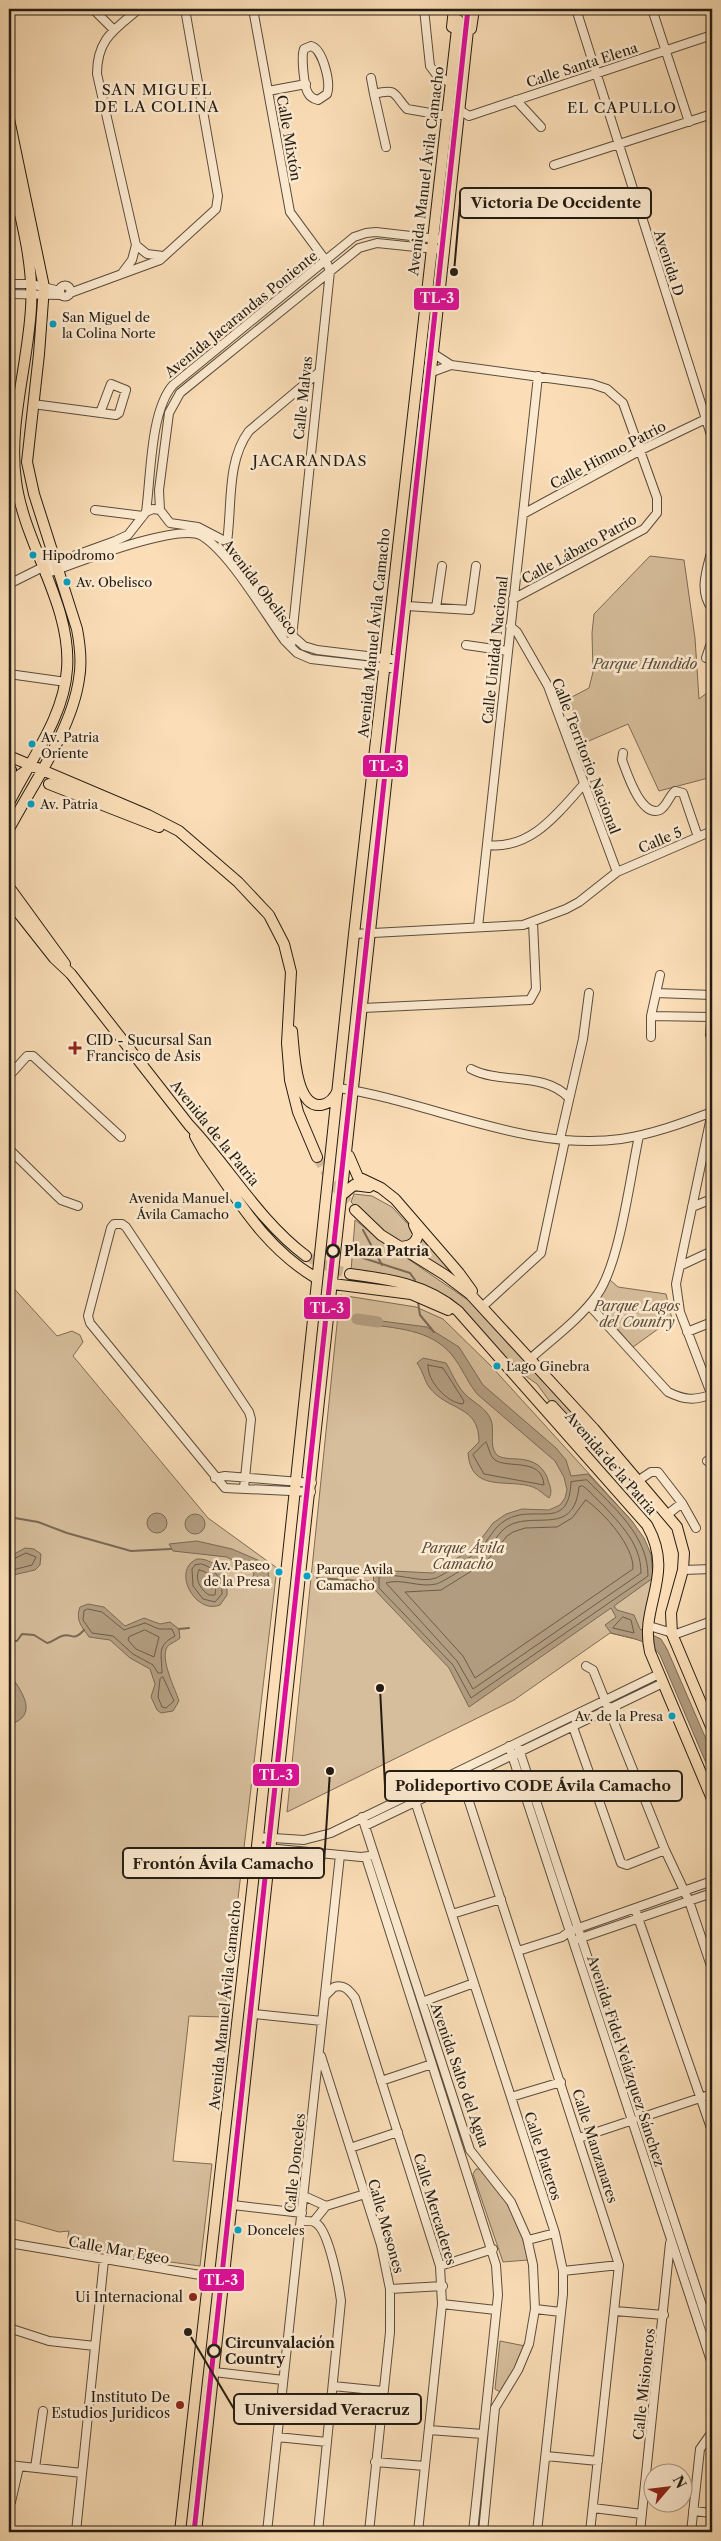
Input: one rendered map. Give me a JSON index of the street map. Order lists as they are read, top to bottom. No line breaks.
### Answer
{"streets":{"main road":["Avenida Manuel Ávila Camacho","Avenida de la Patria"],"street":["Calle Santa Elena","Calle Mixtón","Avenida D","Avenida Jacarandas Poniente","Calle Malvas","Calle Himno Patrio","Calle Lábaro Patrio","Avenida Obelisco","Calle Unidad Nacional","Calle Territorio Nacional","Calle 5","Avenida Fidel Velázquez Sánchez","Avenida Salto del Agua","Calle Manzanares","Calle Plateros","Calle Donceles","Calle Mercaderes","Calle Mesones","Calle Mar Egeo","Calle Misioneros"]},"crossings":[["Calle Santa Elena","Avenida D"],["Calle Mixtón","Avenida Jacarandas Poniente"],["Calle Mixtón","Calle Malvas"],["Avenida Manuel Ávila Camacho","Avenida Jacarandas Poniente"],["Avenida Manuel Ávila Camacho","Calle Lábaro Patrio"],["Avenida Manuel Ávila Camacho","Avenida Obelisco"],["Avenida Manuel Ávila Camacho","Calle 5"],["Avenida Manuel Ávila Camacho","Calle Mar Egeo"],["Avenida D","Calle Himno Patrio"],["Avenida Jacarandas Poniente","Calle Malvas"],["Calle Malvas","Avenida Obelisco"],["Calle Himno Patrio","Calle Lábaro Patrio"],["Calle Himno Patrio","Calle Unidad Nacional"],["Calle Lábaro Patrio","Calle Unidad Nacional"],["Calle Unidad Nacional","Calle Territorio Nacional"],["Calle Unidad Nacional","Calle 5"],["Calle Territorio Nacional","Calle 5"],["Avenida Fidel Velázquez Sánchez","Calle Misioneros"],["Calle Donceles","Calle Mercaderes"],["Calle Donceles","Calle Mesones"]],"districts":["SAN MIGUEL DE LA COLINA","EL CAPULLO","JACARANDAS"],"parks":["Parque Hundido","Parque Lagos del Country","Parque Ávila Camacho"],"places":{"other":["Victoria De Occidente","San Miguel de la Colina Norte","Hipodromo","Av. Obelisco","Av. Patria Oriente","Av. Patria","Avenida Manuel Ávila Camacho","Plaza Patria","Lago Ginebra","Av. Paseo de la Presa","Parque Avila Camacho","Polideportivo CODE Ávila Camacho","Av. de la Presa","Frontón Ávila Camacho","Donceles","Ui Internacional","Universidad Veracruz","Circunvalación Country","Instituto De Estudios Juridicos"],"health":["CID - Sucursal San Francisco de Asis"]},"lines":["transit line TL-3"],"north":"top right"}
